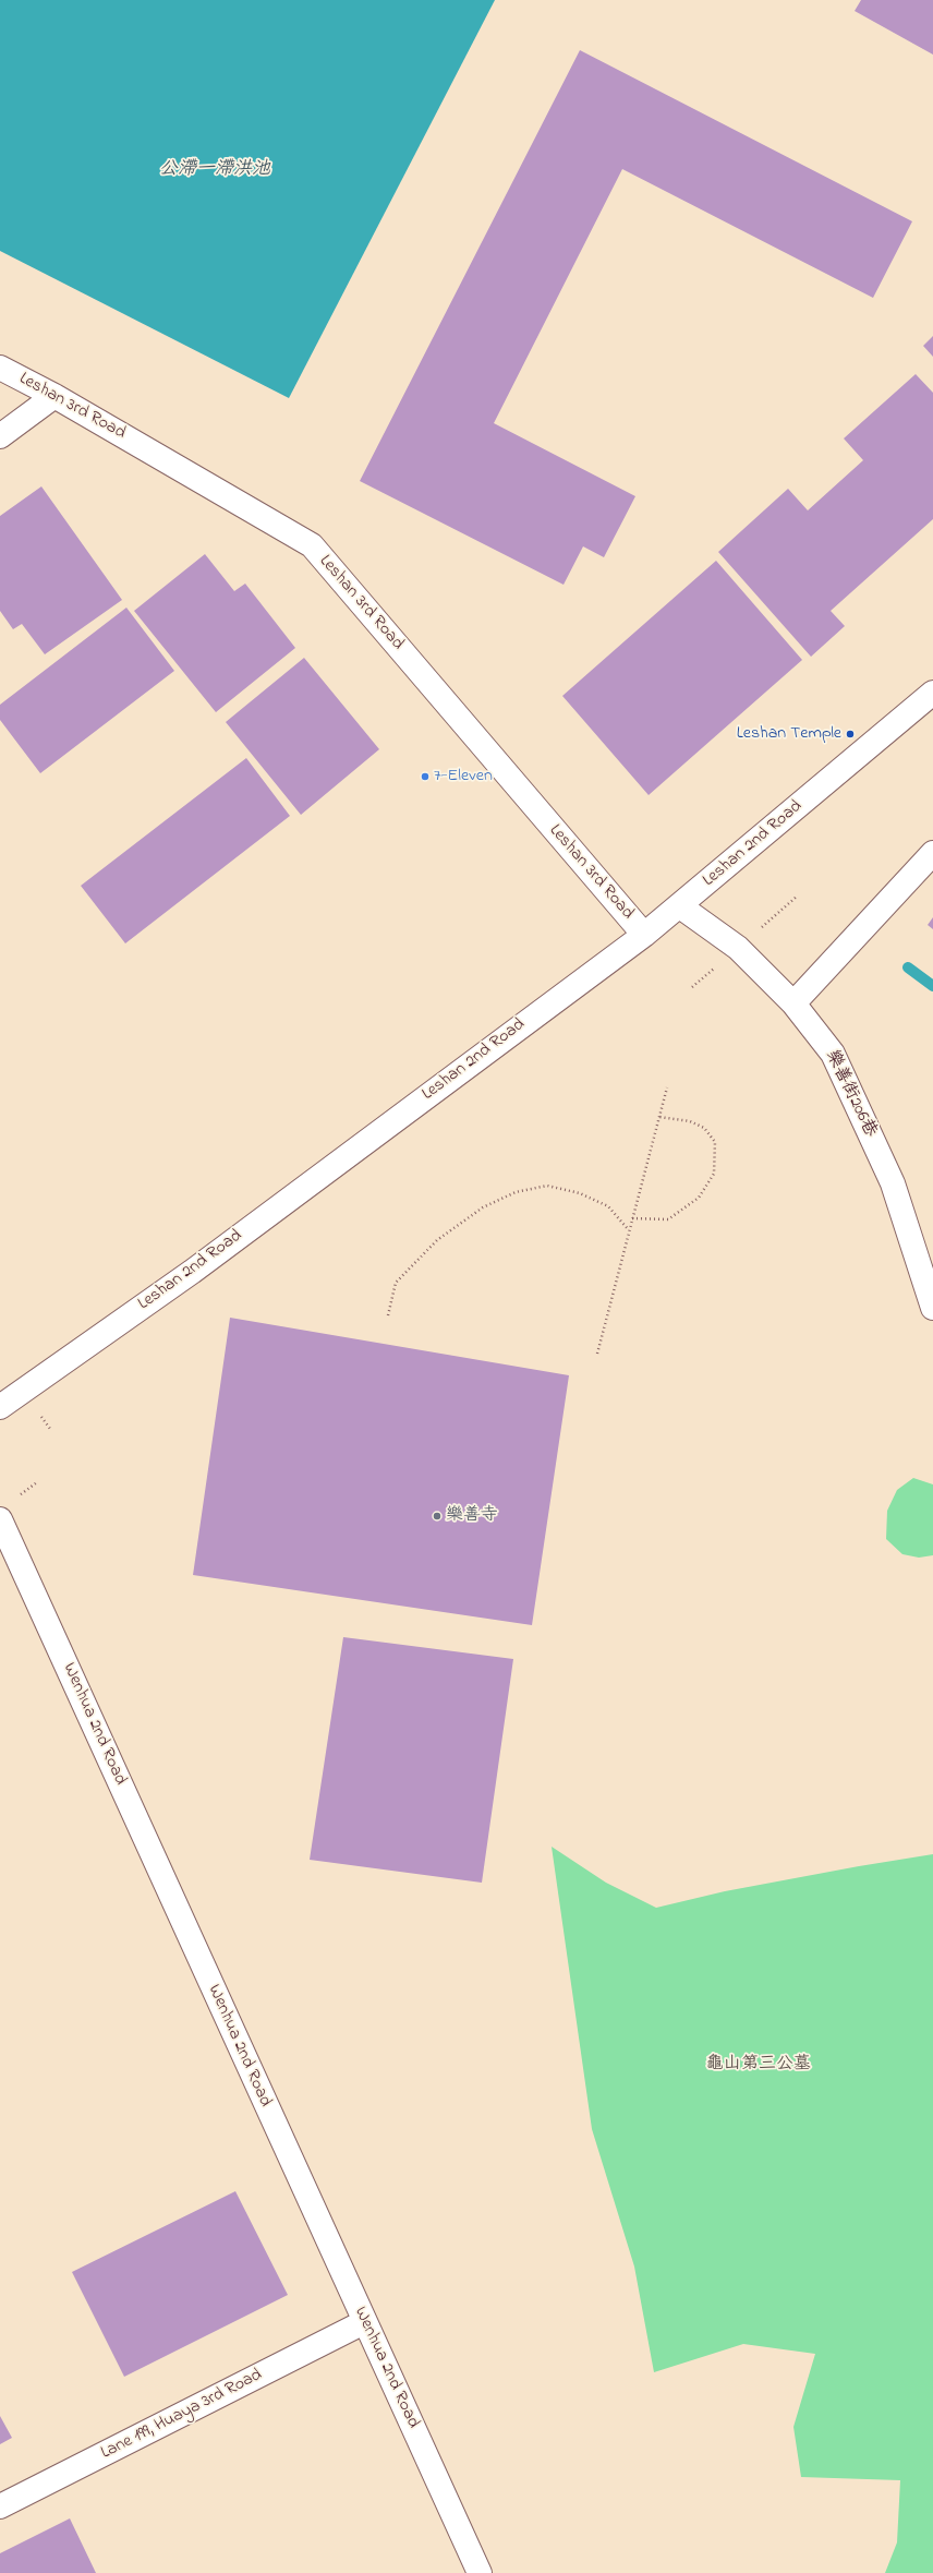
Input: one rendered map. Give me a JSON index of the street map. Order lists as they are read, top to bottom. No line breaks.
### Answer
{"streets":{"street":["Leshan 3rd Road","Leshan 2nd Road","樂善街206巷","Wenhua 2nd Road","Lane 199, Huaya 3rd Road"]},"crossings":[["Leshan 3rd Road","Leshan 2nd Road"],["Leshan 2nd Road","樂善街206巷"],["Wenhua 2nd Road","Lane 199, Huaya 3rd Road"]],"water":["公滯一滯洪池"],"parks":["龜山第三公墓"],"places":["Leshan Temple","7-Eleven","樂善寺"]}
